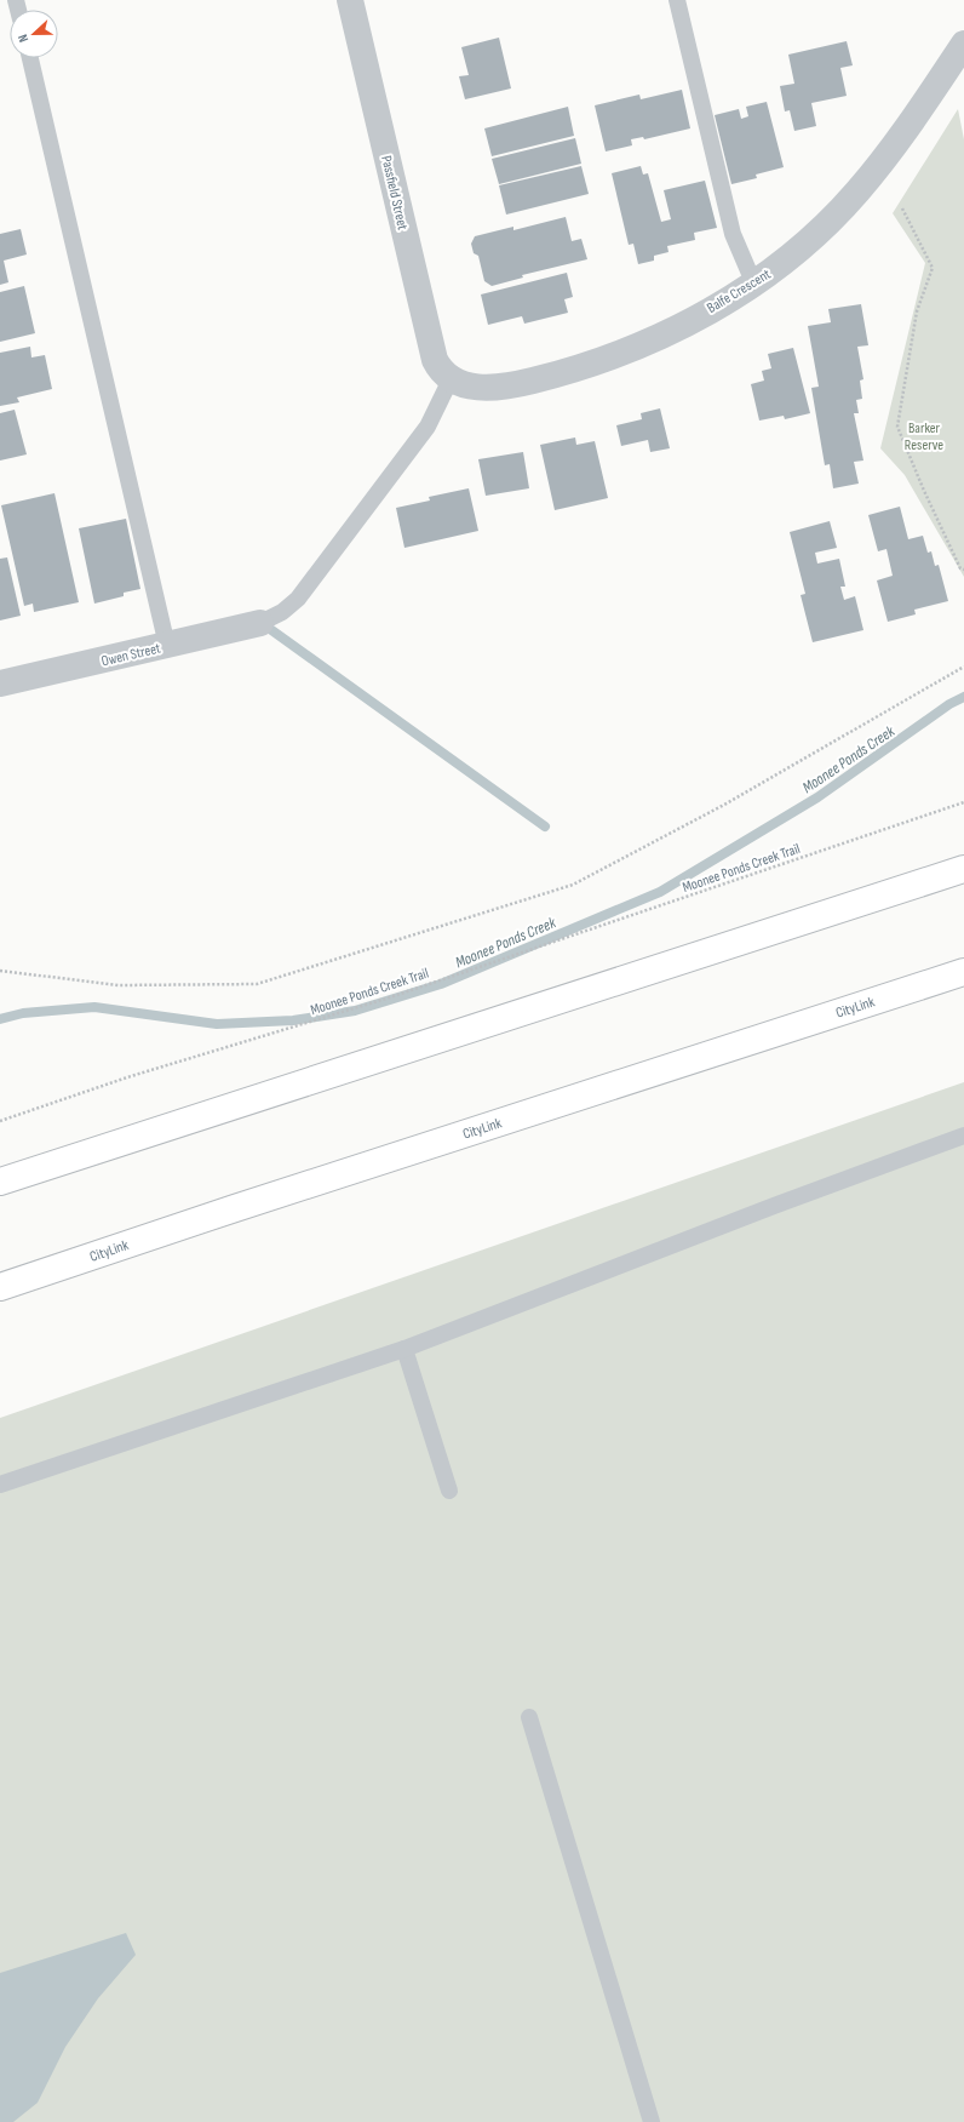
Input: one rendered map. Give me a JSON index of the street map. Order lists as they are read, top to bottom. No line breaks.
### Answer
{"streets":{"highway":["CityLink"],"street":["Passfield Street","Balfe Crescent","Owen Street"],"path":["Moonee Ponds Creek Trail"]},"crossings":[["Passfield Street","Balfe Crescent"]],"water":["Moonee Ponds Creek"],"parks":["Barker Reserve"],"north":"left"}
